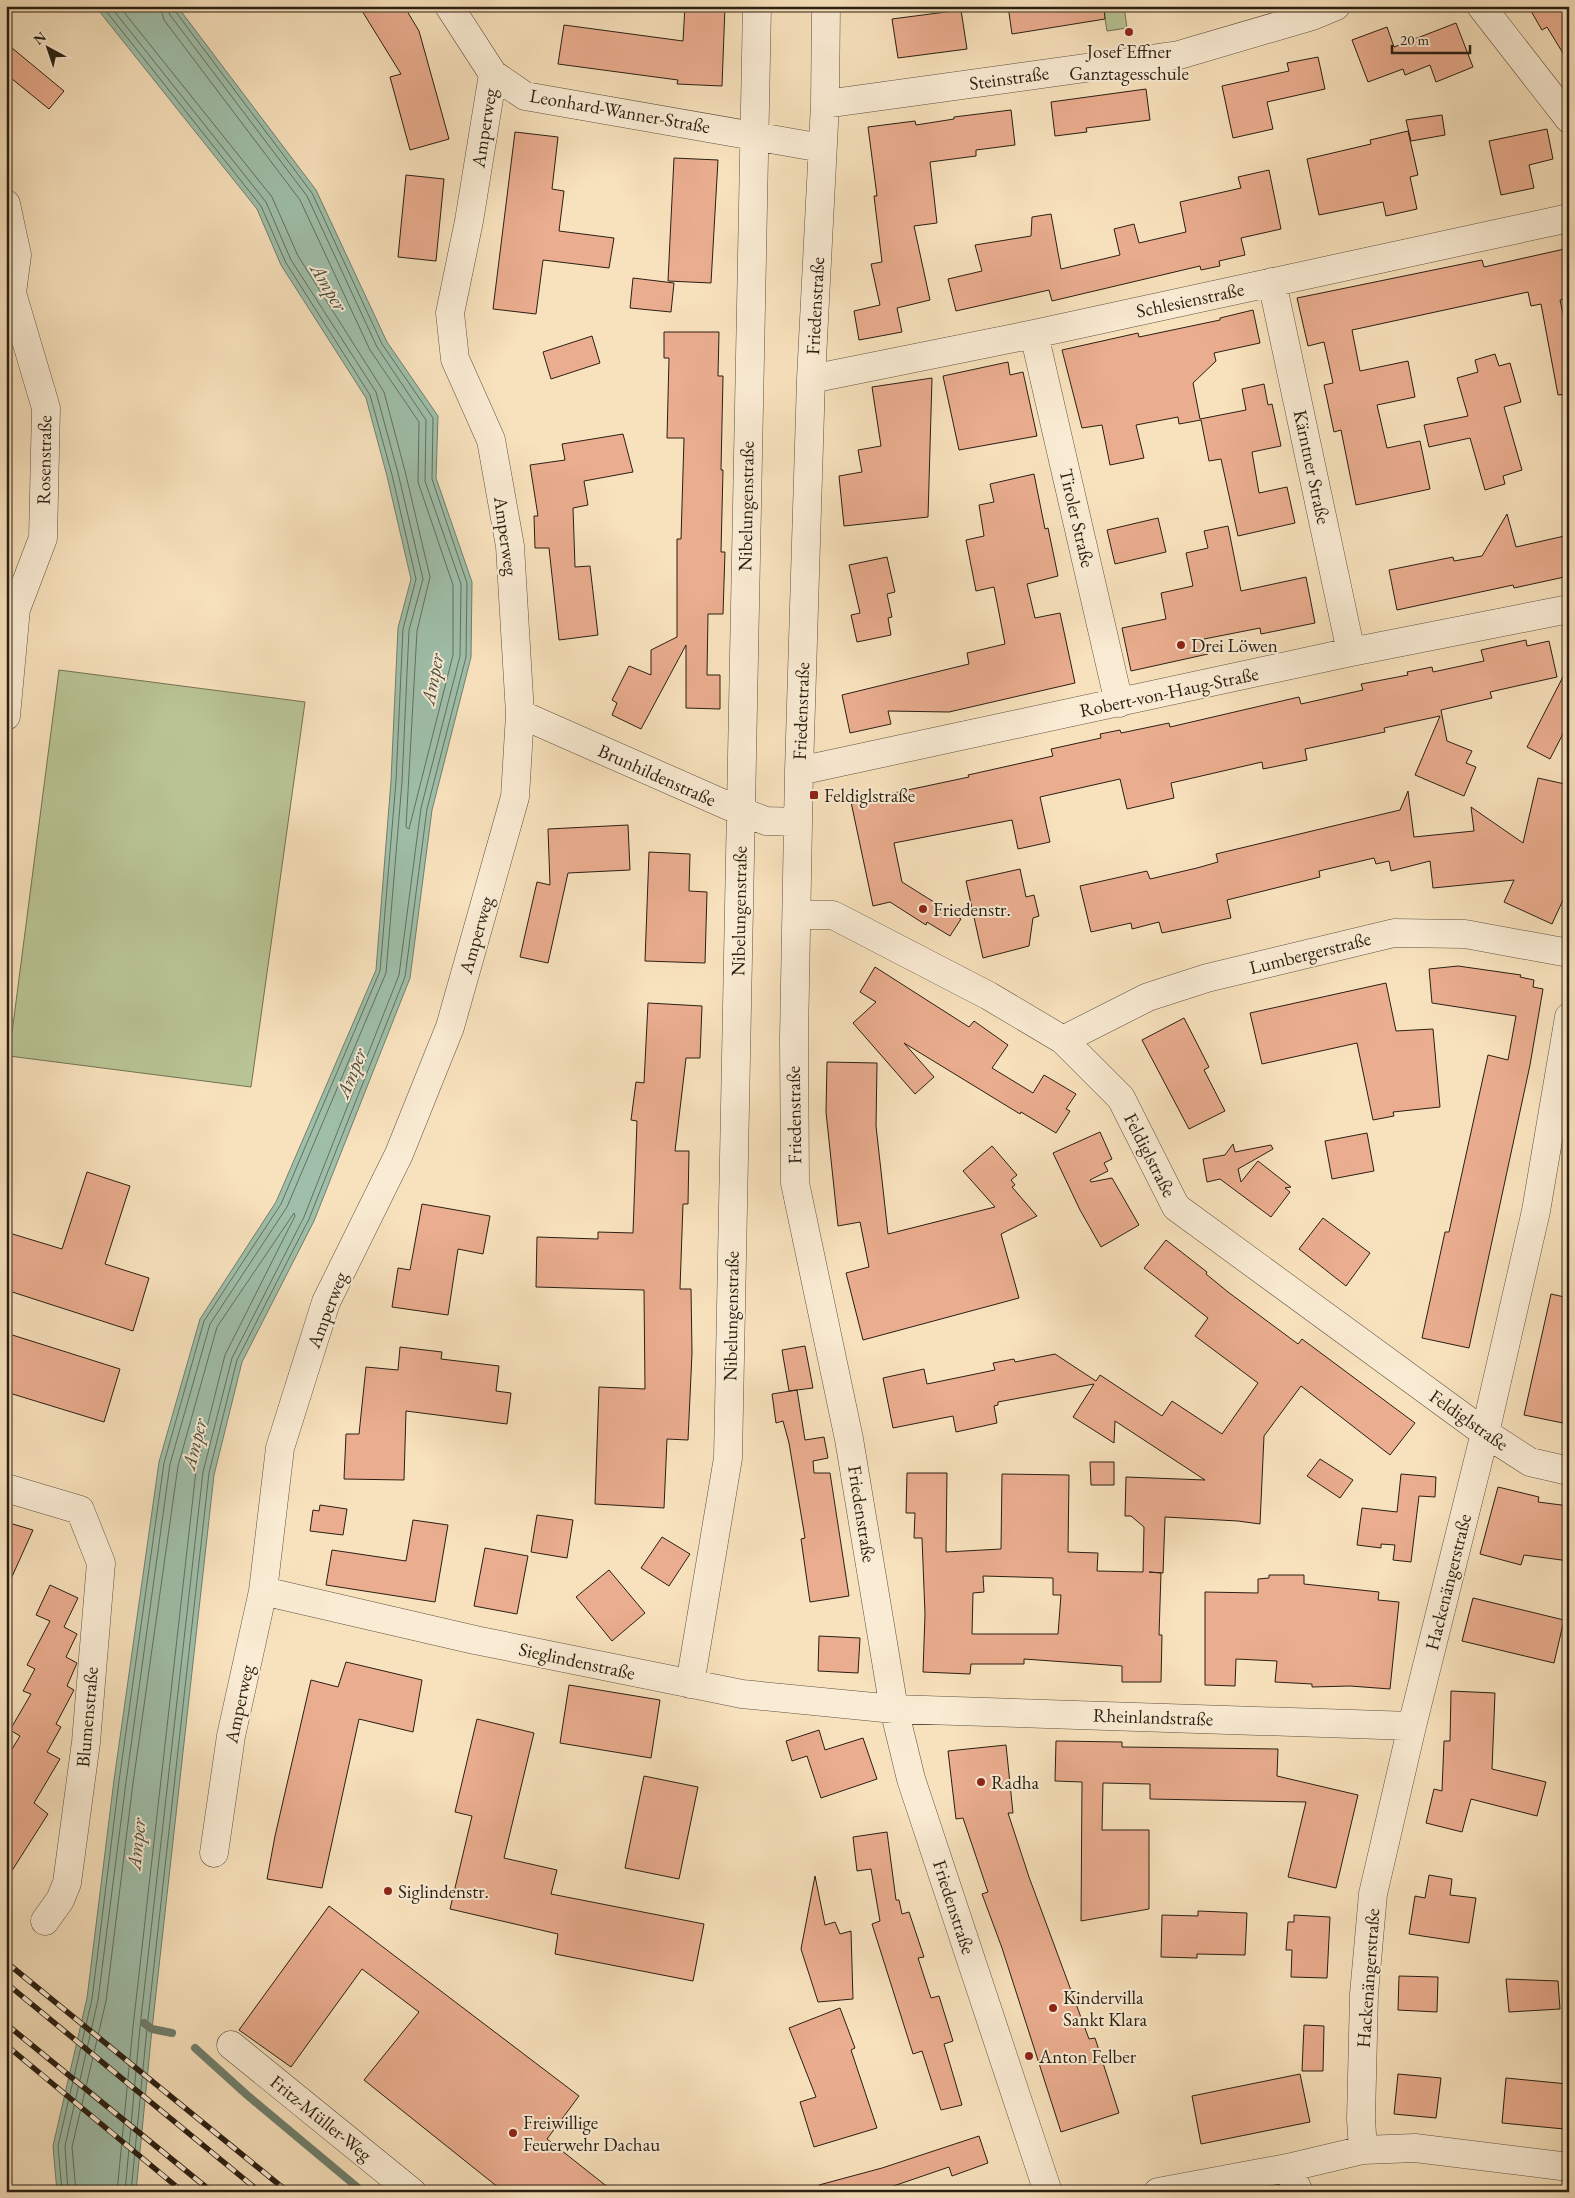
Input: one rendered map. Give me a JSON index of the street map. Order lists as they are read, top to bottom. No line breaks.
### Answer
{"streets":{"street":["Steinstraße","Leonhard-Wanner-Straße","Amperweg","Schlesienstraße","Friedenstraße","Rosenstraße","Kärntner Straße","Nibelungenstraße","Tiroler Straße","Robert-von-Haug-Straße","Brunhildenstraße","Lumbergerstraße","Feldiglstraße","Hackenängerstraße","Sieglindenstraße","Blumenstraße","Rheinlandstraße","Fritz-Müller-Weg"]},"crossings":[["Steinstraße","Friedenstraße"],["Leonhard-Wanner-Straße","Amperweg"],["Leonhard-Wanner-Straße","Nibelungenstraße"],["Amperweg","Brunhildenstraße"],["Amperweg","Sieglindenstraße"],["Schlesienstraße","Friedenstraße"],["Schlesienstraße","Kärntner Straße"],["Schlesienstraße","Tiroler Straße"],["Friedenstraße","Robert-von-Haug-Straße"],["Friedenstraße","Brunhildenstraße"],["Friedenstraße","Feldiglstraße"],["Friedenstraße","Sieglindenstraße"],["Friedenstraße","Rheinlandstraße"],["Kärntner Straße","Robert-von-Haug-Straße"],["Nibelungenstraße","Brunhildenstraße"],["Nibelungenstraße","Sieglindenstraße"],["Tiroler Straße","Robert-von-Haug-Straße"],["Lumbergerstraße","Feldiglstraße"],["Feldiglstraße","Hackenängerstraße"],["Hackenängerstraße","Rheinlandstraße"],["Sieglindenstraße","Rheinlandstraße"]],"water":["Amper"],"places":{"other":["Josef Effner Ganztagesschule","Drei Löwen","Friedenstr.","Radha","Siglindenstr.","Kindervilla Sankt Klara","Anton Felber","Freiwillige Feuerwehr Dachau"],"transit":["Feldiglstraße"]},"scale_bar":"20 m","north":"top left"}
